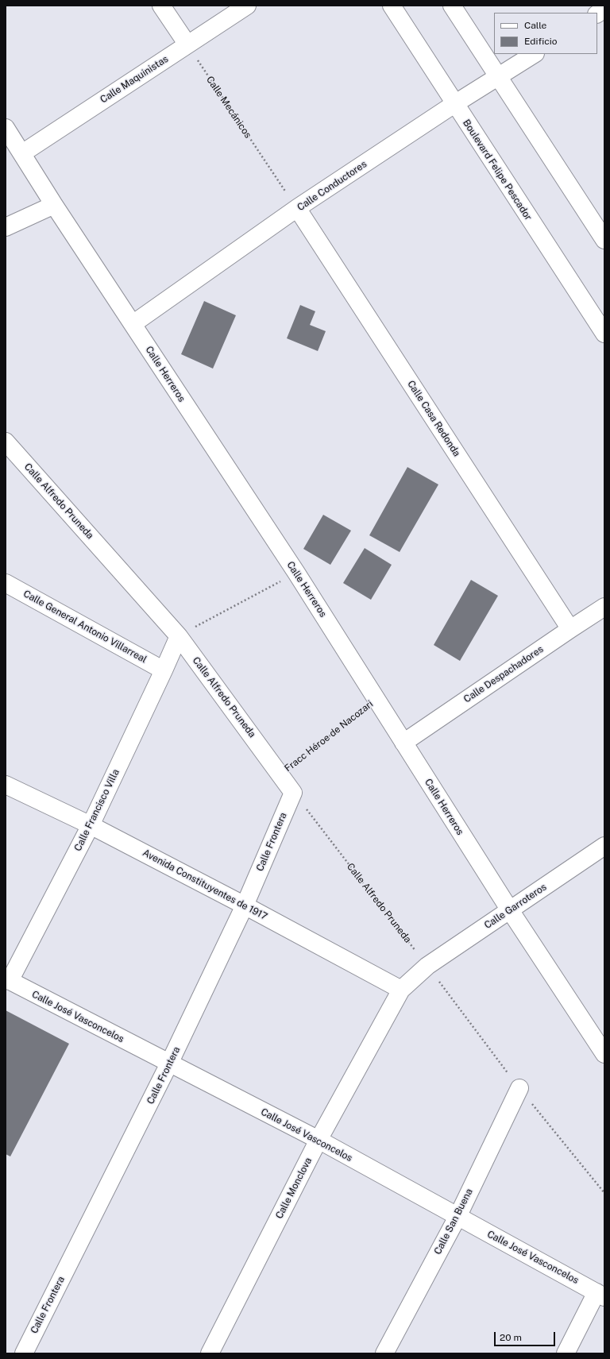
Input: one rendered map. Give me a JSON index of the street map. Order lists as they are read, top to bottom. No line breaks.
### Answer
{"streets":{"street":["Calle Maquinistas","Boulevard Felipe Pescador","Calle Conductores","Calle Herreros","Calle Casa Redonda","Calle Alfredo Pruneda","Calle General Antonio Villarreal","Calle Despachadores","Calle Francisco Villa","Calle Frontera","Avenida Constituyentes de 1917","Calle Garroteros","Calle José Vasconcelos","Calle Monclova","Calle San Buena"],"path":["Calle Mecánicos","Fracc Héroe de Nacozari"]},"crossings":[["Calle Maquinistas","Calle Mecánicos"],["Calle Maquinistas","Calle Herreros"],["Calle Mecánicos","Calle Conductores"],["Calle Mecánicos","Calle Casa Redonda"],["Boulevard Felipe Pescador","Calle Conductores"],["Calle Conductores","Calle Herreros"],["Calle Conductores","Calle Casa Redonda"],["Calle Herreros","Calle Despachadores"],["Calle Herreros","Fracc Héroe de Nacozari"],["Calle Herreros","Calle Garroteros"],["Calle Casa Redonda","Calle Despachadores"],["Calle Alfredo Pruneda","Fracc Héroe de Nacozari"],["Calle Alfredo Pruneda","Calle Francisco Villa"],["Calle Alfredo Pruneda","Calle Frontera"],["Calle Alfredo Pruneda","Calle Garroteros"],["Calle Alfredo Pruneda","Calle Monclova"],["Calle General Antonio Villarreal","Calle Francisco Villa"],["Calle Francisco Villa","Avenida Constituyentes de 1917"],["Calle Francisco Villa","Calle José Vasconcelos"],["Calle Frontera","Avenida Constituyentes de 1917"],["Calle Frontera","Calle José Vasconcelos"],["Avenida Constituyentes de 1917","Calle Monclova"],["Calle Garroteros","Calle Monclova"],["Calle José Vasconcelos","Calle Monclova"],["Calle José Vasconcelos","Calle San Buena"]],"legend":["Calle","Edificio"],"scale_bar":"20 m"}
